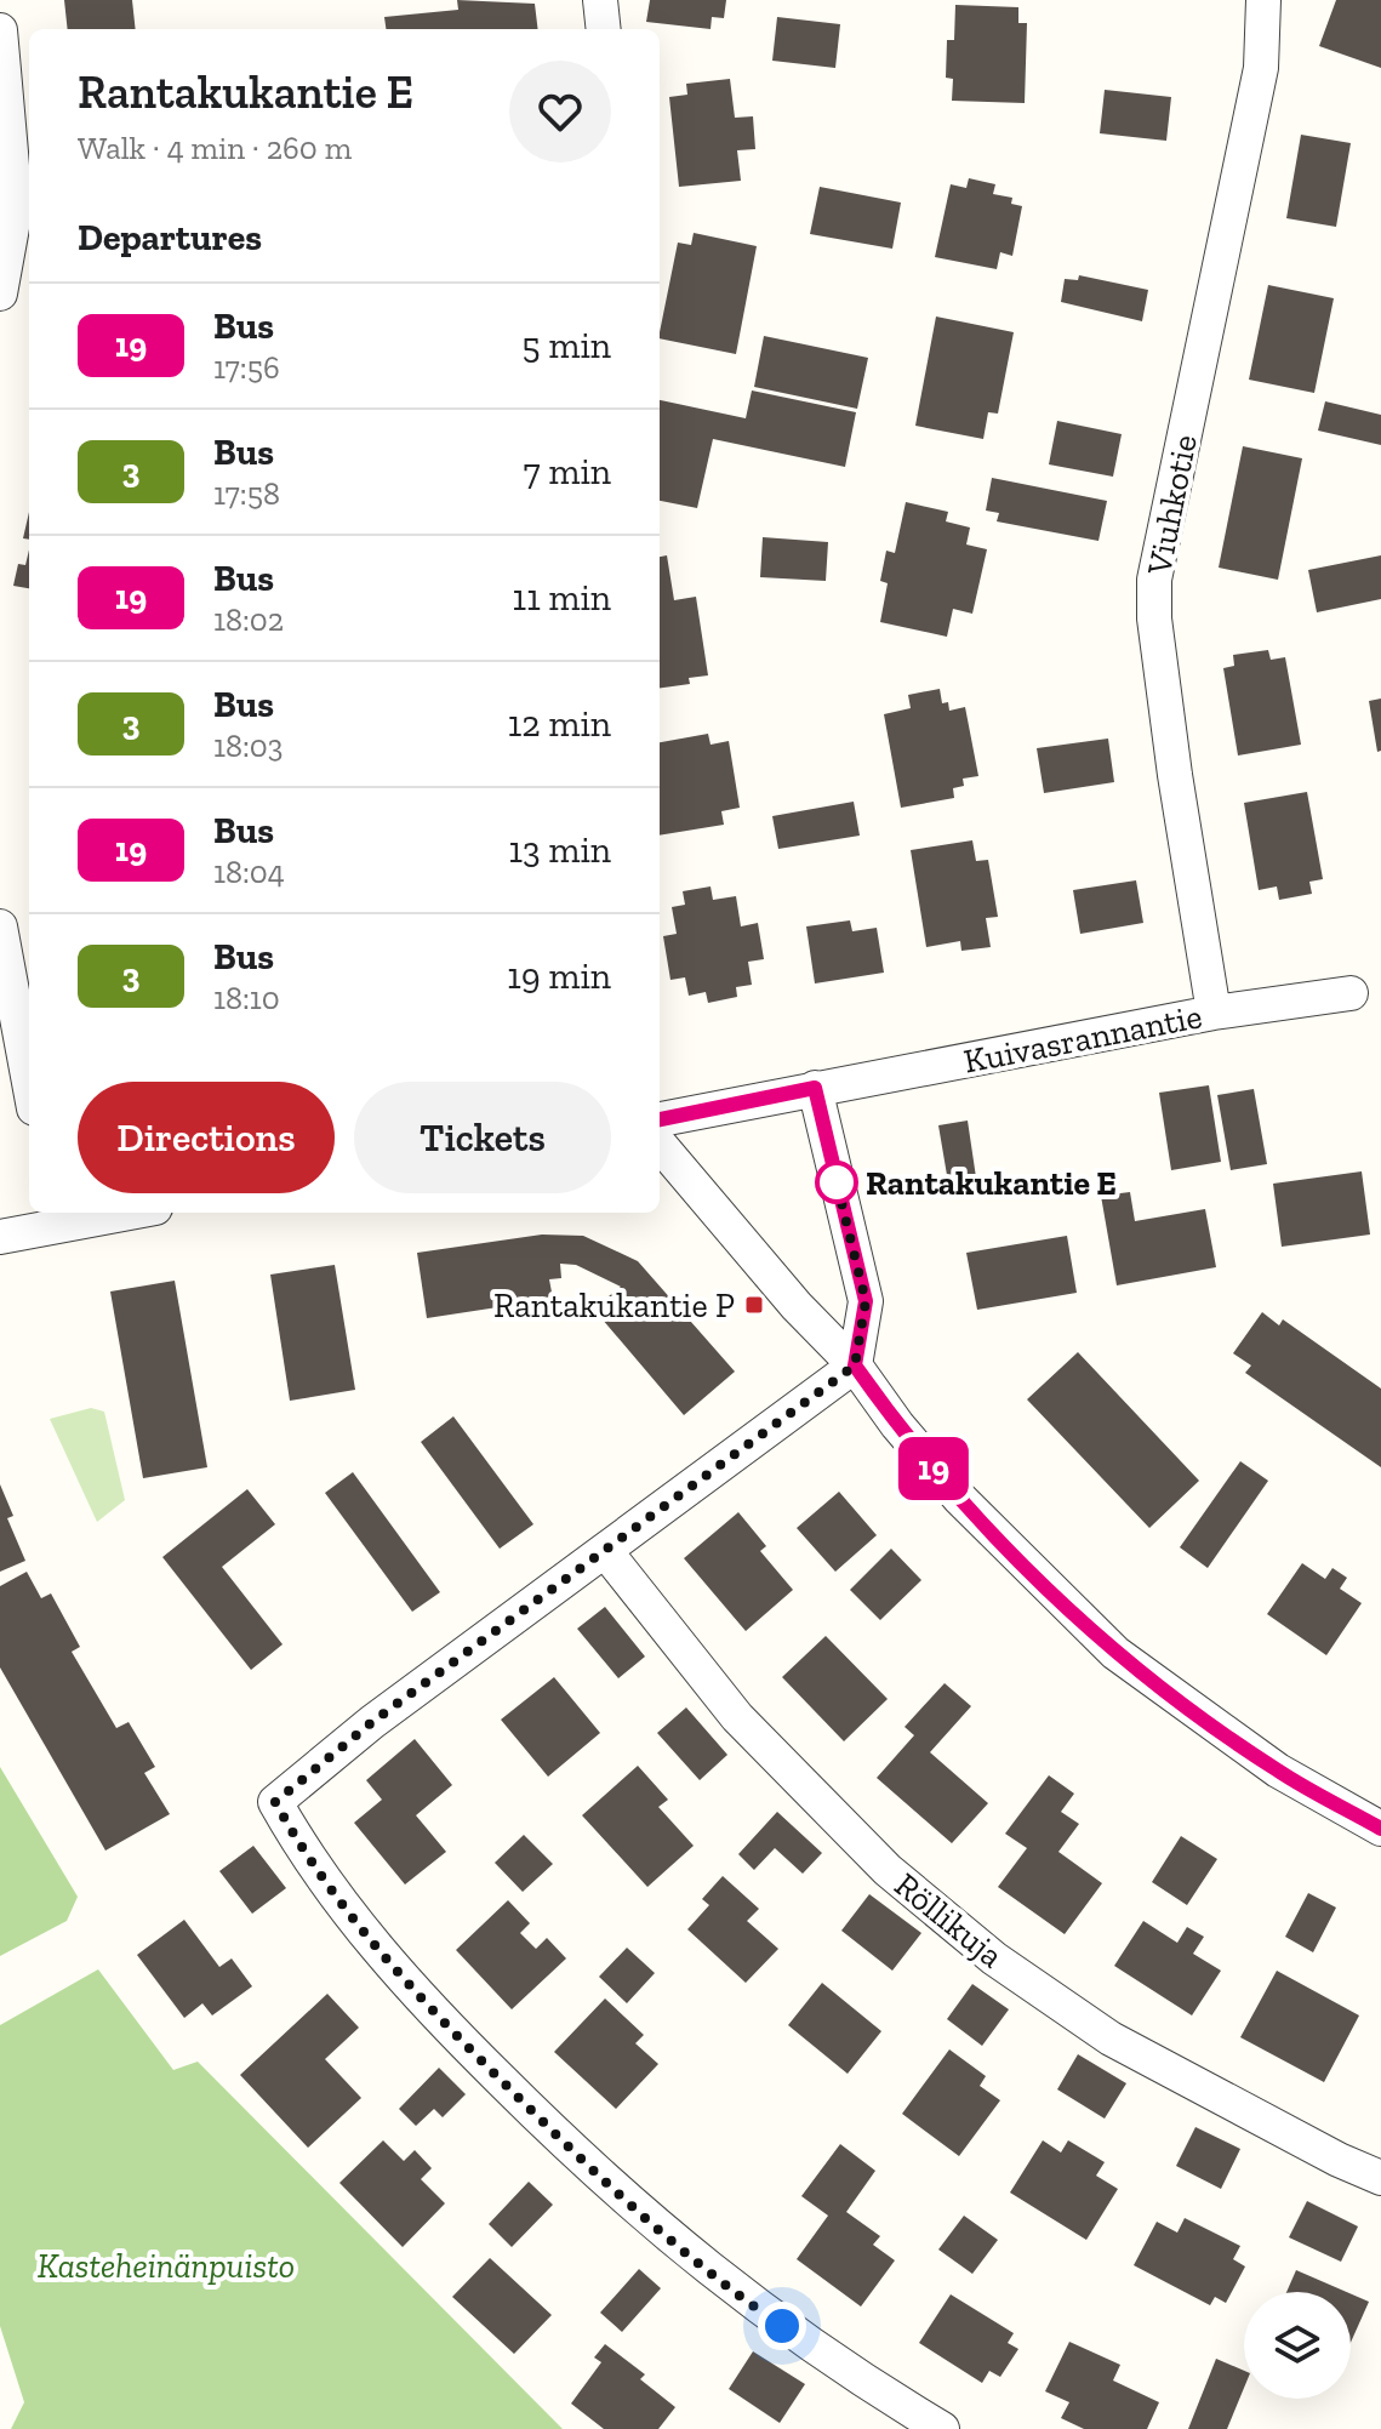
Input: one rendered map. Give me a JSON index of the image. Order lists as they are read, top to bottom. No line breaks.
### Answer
{"streets":{"street":["Viuhkotie","Kuivasrannantie","Röllikuja"]},"crossings":[["Viuhkotie","Kuivasrannantie"]],"parks":["Kasteheinänpuisto"],"places":{"other":["Rantakukantie E"],"transit":["Rantakukantie P"]},"lines":["bus line 19"],"page":{"on_map":"19","heading":[["Rantakukantie E","Walk · 4 min · 260 m"],"Departures"],"list":[{"mark":"19","name":"Bus","note":"17:56","value":"5 min"},{"mark":"3","name":"Bus","note":"17:58","value":"7 min"},{"mark":"19","name":"Bus","note":"18:02","value":"11 min"},{"mark":"3","name":"Bus","note":"18:03","value":"12 min"},{"mark":"19","name":"Bus","note":"18:04","value":"13 min"},{"mark":"3","name":"Bus","note":"18:10","value":"19 min"}],"buttons":["Directions","Tickets"]}}
